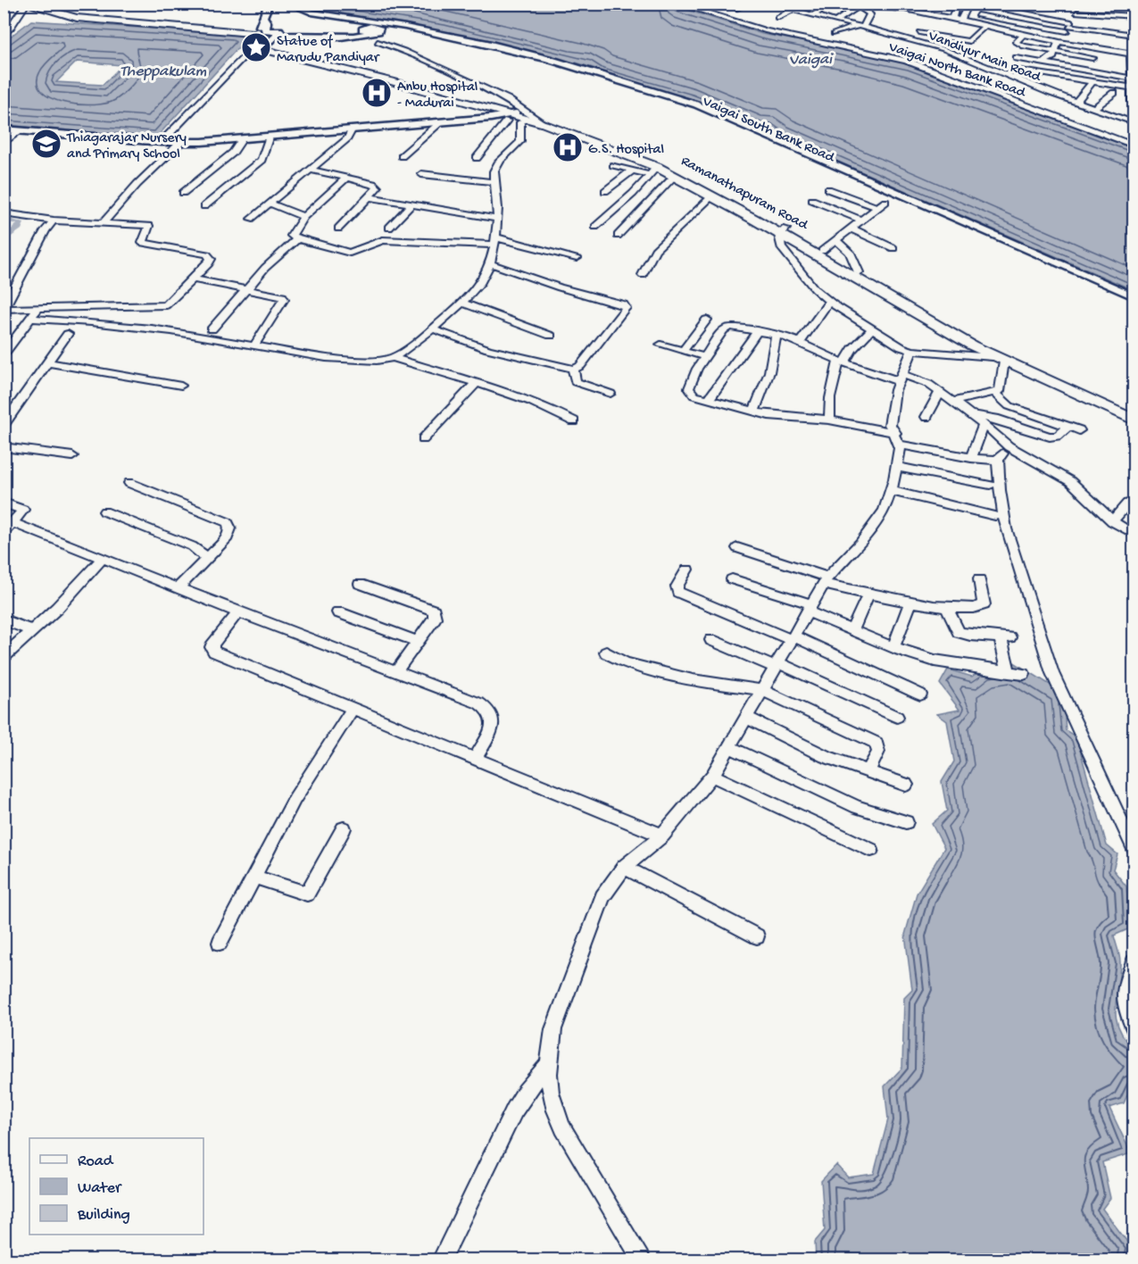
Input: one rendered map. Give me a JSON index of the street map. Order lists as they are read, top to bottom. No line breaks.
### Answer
{"streets":{"highway":["Ramanathapuram Road"],"main road":["Vaigai South Bank Road"],"street":["Vandiyur Main Road","Vaigai North Bank Road"]},"crossings":[["Vaigai South Bank Road","Ramanathapuram Road"]],"water":["Vaigai","Theppakulam"],"places":{"place":["Statue of Marudu Pandiyar"],"hospital":["Anbu Hospital - Madurai","G.S. Hospital"],"school or university":["Thiagarajar Nursery and Primary School"]},"legend":["Road","Water","Building"]}
